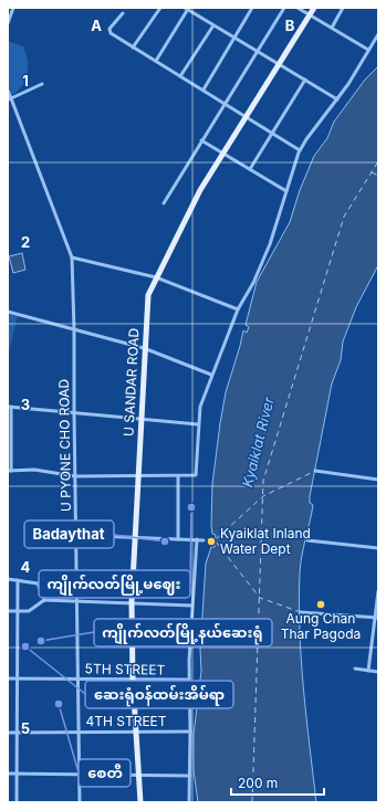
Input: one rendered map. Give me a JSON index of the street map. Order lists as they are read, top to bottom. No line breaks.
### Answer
{"streets":{"main road":["U SANDAR ROAD"],"street":["U PYONE CHO ROAD","5TH STREET","4TH STREET"]},"crossings":[["U SANDAR ROAD","5TH STREET"],["U SANDAR ROAD","4TH STREET"],["U PYONE CHO ROAD","5TH STREET"],["U PYONE CHO ROAD","4TH STREET"]],"water":["Kyaiklat River"],"places":["ကျိုက်လတ်မြို့မဈေး","Badaythat","Kyaiklat Inland Water Dept","Aung Chan Thar Pagoda","ကျိုက်လတ်မြို့နယ်ဆေးရုံ","ဆေးရုံဝန်ထမ်းအိမ်ရာ","စေတီ"],"scale_bar":"200 m","grid":{"columns":["A","B"],"rows":["1","2","3","4","5"]}}
